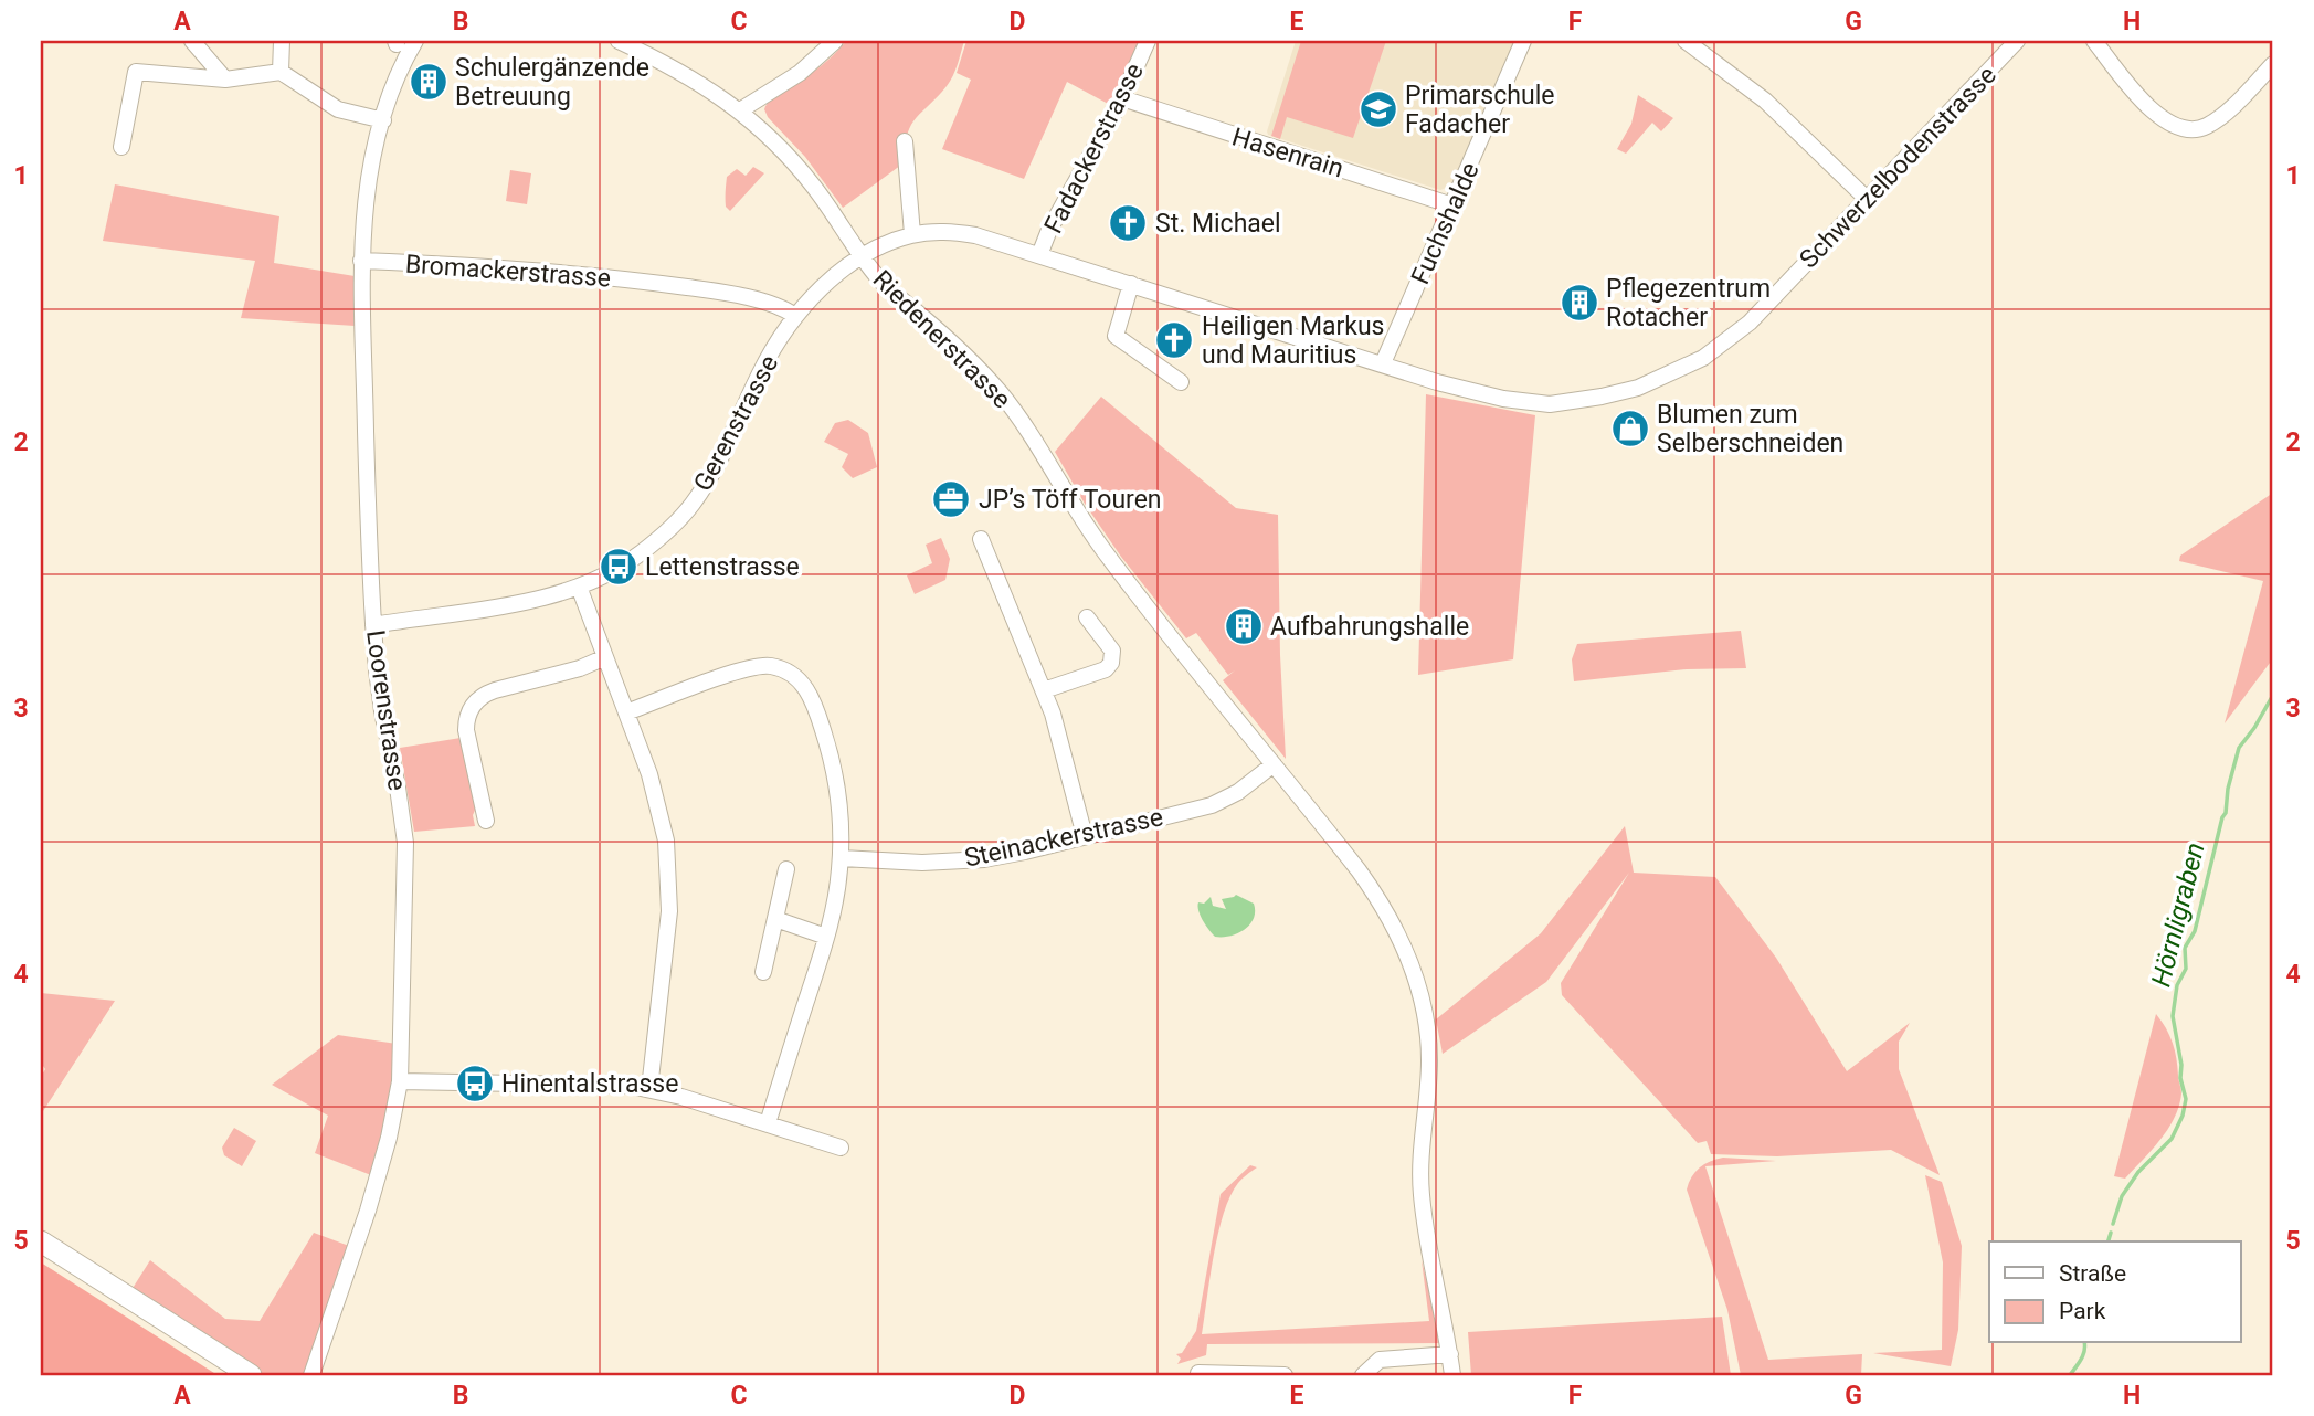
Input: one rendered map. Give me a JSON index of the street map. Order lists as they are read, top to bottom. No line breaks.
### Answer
{"streets":{"street":["Fadackerstrasse","Hasenrain","Schwerzelbodenstrasse","Fuchshalde","Bromackerstrasse","Riedenerstrasse","Gerenstrasse","Loorenstrasse","Steinackerstrasse"]},"crossings":[["Fadackerstrasse","Hasenrain"],["Fadackerstrasse","Schwerzelbodenstrasse"],["Hasenrain","Fuchshalde"],["Schwerzelbodenstrasse","Fuchshalde"],["Schwerzelbodenstrasse","Riedenerstrasse"],["Schwerzelbodenstrasse","Gerenstrasse"],["Bromackerstrasse","Gerenstrasse"],["Bromackerstrasse","Loorenstrasse"],["Riedenerstrasse","Gerenstrasse"],["Riedenerstrasse","Steinackerstrasse"],["Gerenstrasse","Loorenstrasse"]],"water":["Hörnligraben"],"places":{"building":["Schulergänzende Betreuung","Pflegezentrum Rotacher","Aufbahrungshalle"],"school or university":["Primarschule Fadacher"],"church":["St. Michael","Heiligen Markus und Mauritius"],"shop":["Blumen zum Selberschneiden"],"office":["JP’s Töff Touren"],"bus stop":["Lettenstrasse","Hinentalstrasse"]},"legend":["Straße","Park"],"grid":{"columns":["A","B","C","D","E","F","G","H"],"rows":["1","2","3","4","5"]}}
